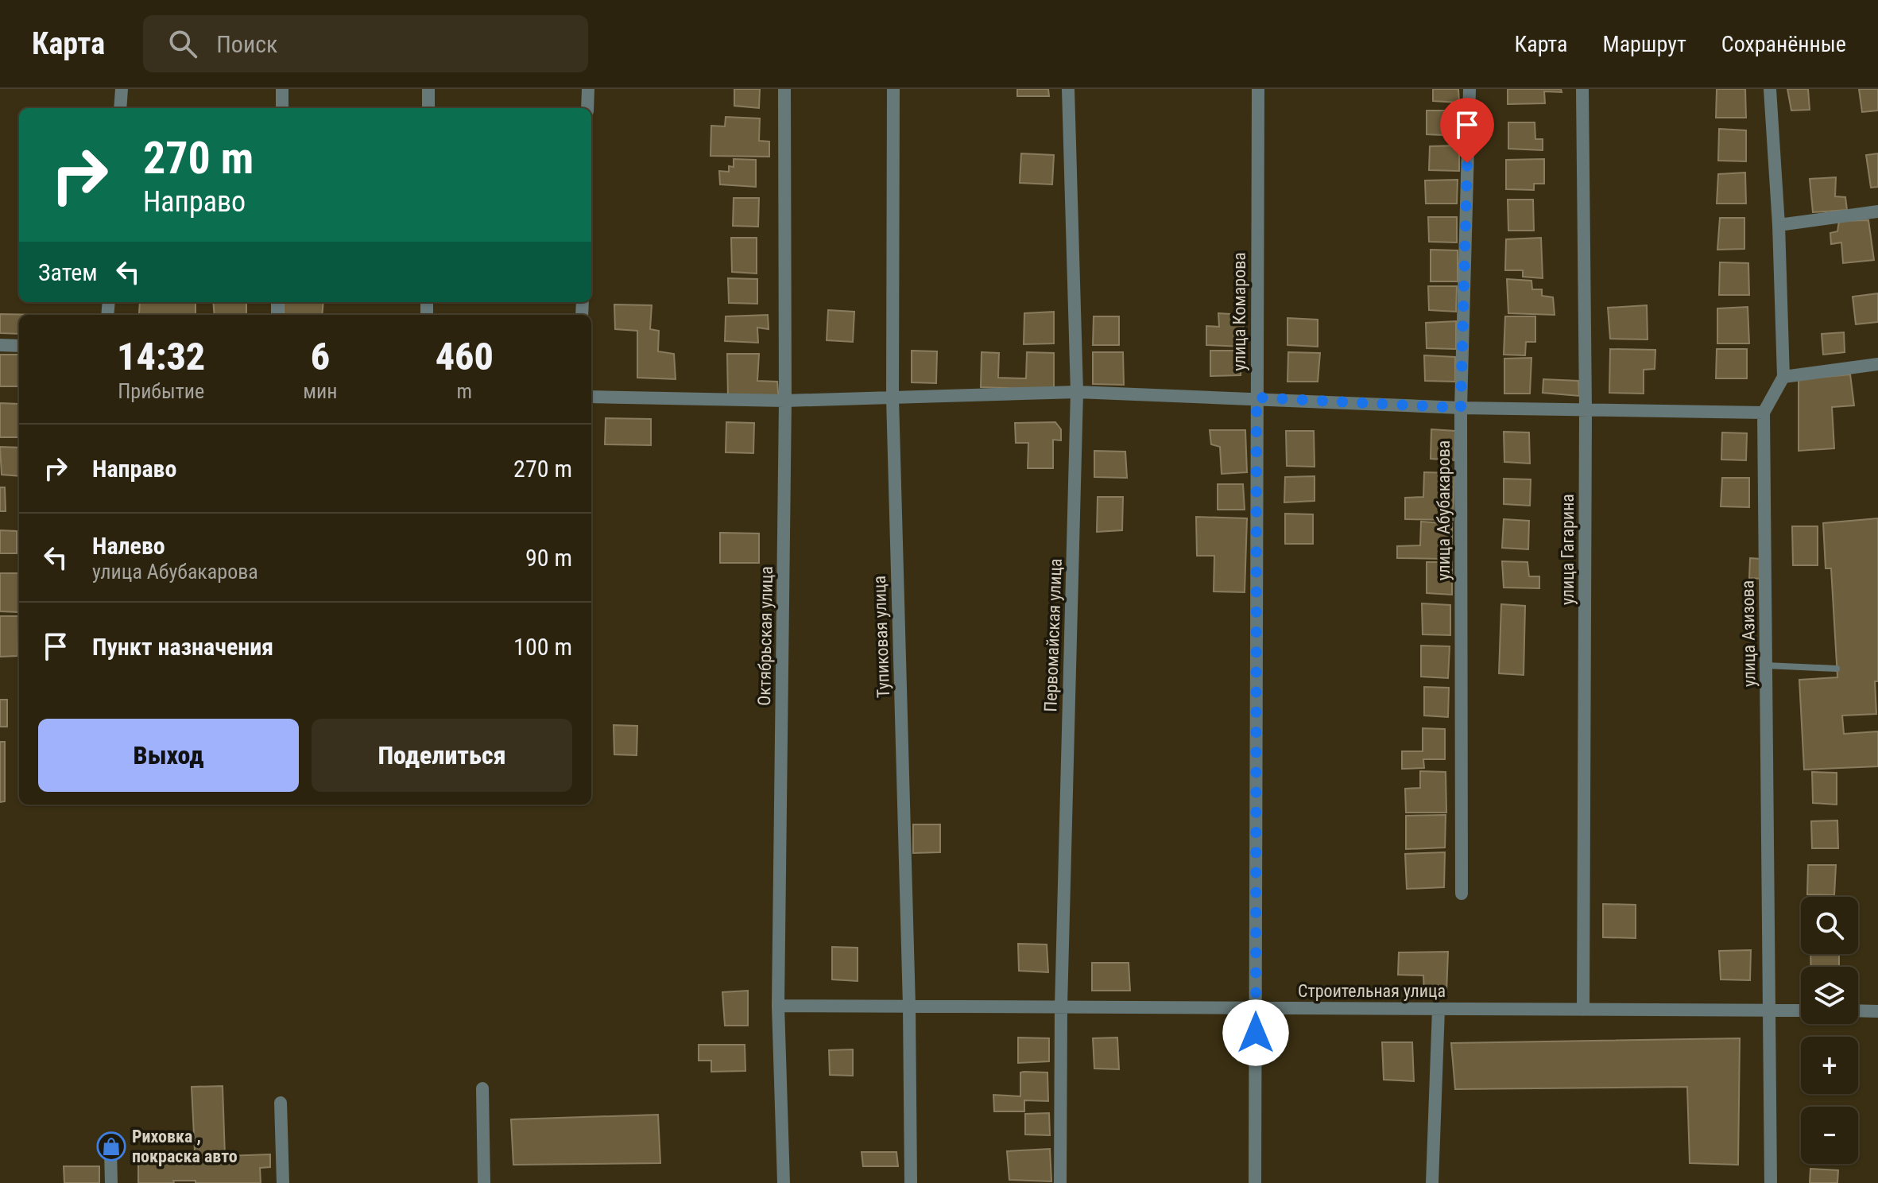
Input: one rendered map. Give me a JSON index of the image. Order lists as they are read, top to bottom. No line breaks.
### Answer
{"streets":{"street":["улица Комарова","улица Абубакарова","улица Гагарина","улица Азизова","Первомайская улица","Октябрьская улица","Тупиковая улица","Строительная улица"]},"crossings":[["улица Комарова","Строительная улица"],["улица Гагарина","Строительная улица"],["улица Азизова","Строительная улица"],["Первомайская улица","Строительная улица"],["Октябрьская улица","Строительная улица"],["Тупиковая улица","Строительная улица"]],"places":{"shop":["Риховка , покраска авто"]},"page":{"header":"Карта","search":"Поиск","nav":["Карта","Маршрут","Сохранённые"],"turn":["270 m","Направо"],"then":"Затем","eta":["14:32","Прибытие","6","мин","460","m"],"list":[{"name":"Направо","value":"270 m"},{"name":"Налево","note":"улица Абубакарова","value":"90 m"},{"name":"Пункт назначения","value":"100 m"}],"buttons":["Выход","Поделиться"],"map_buttons":["+","−"]}}
